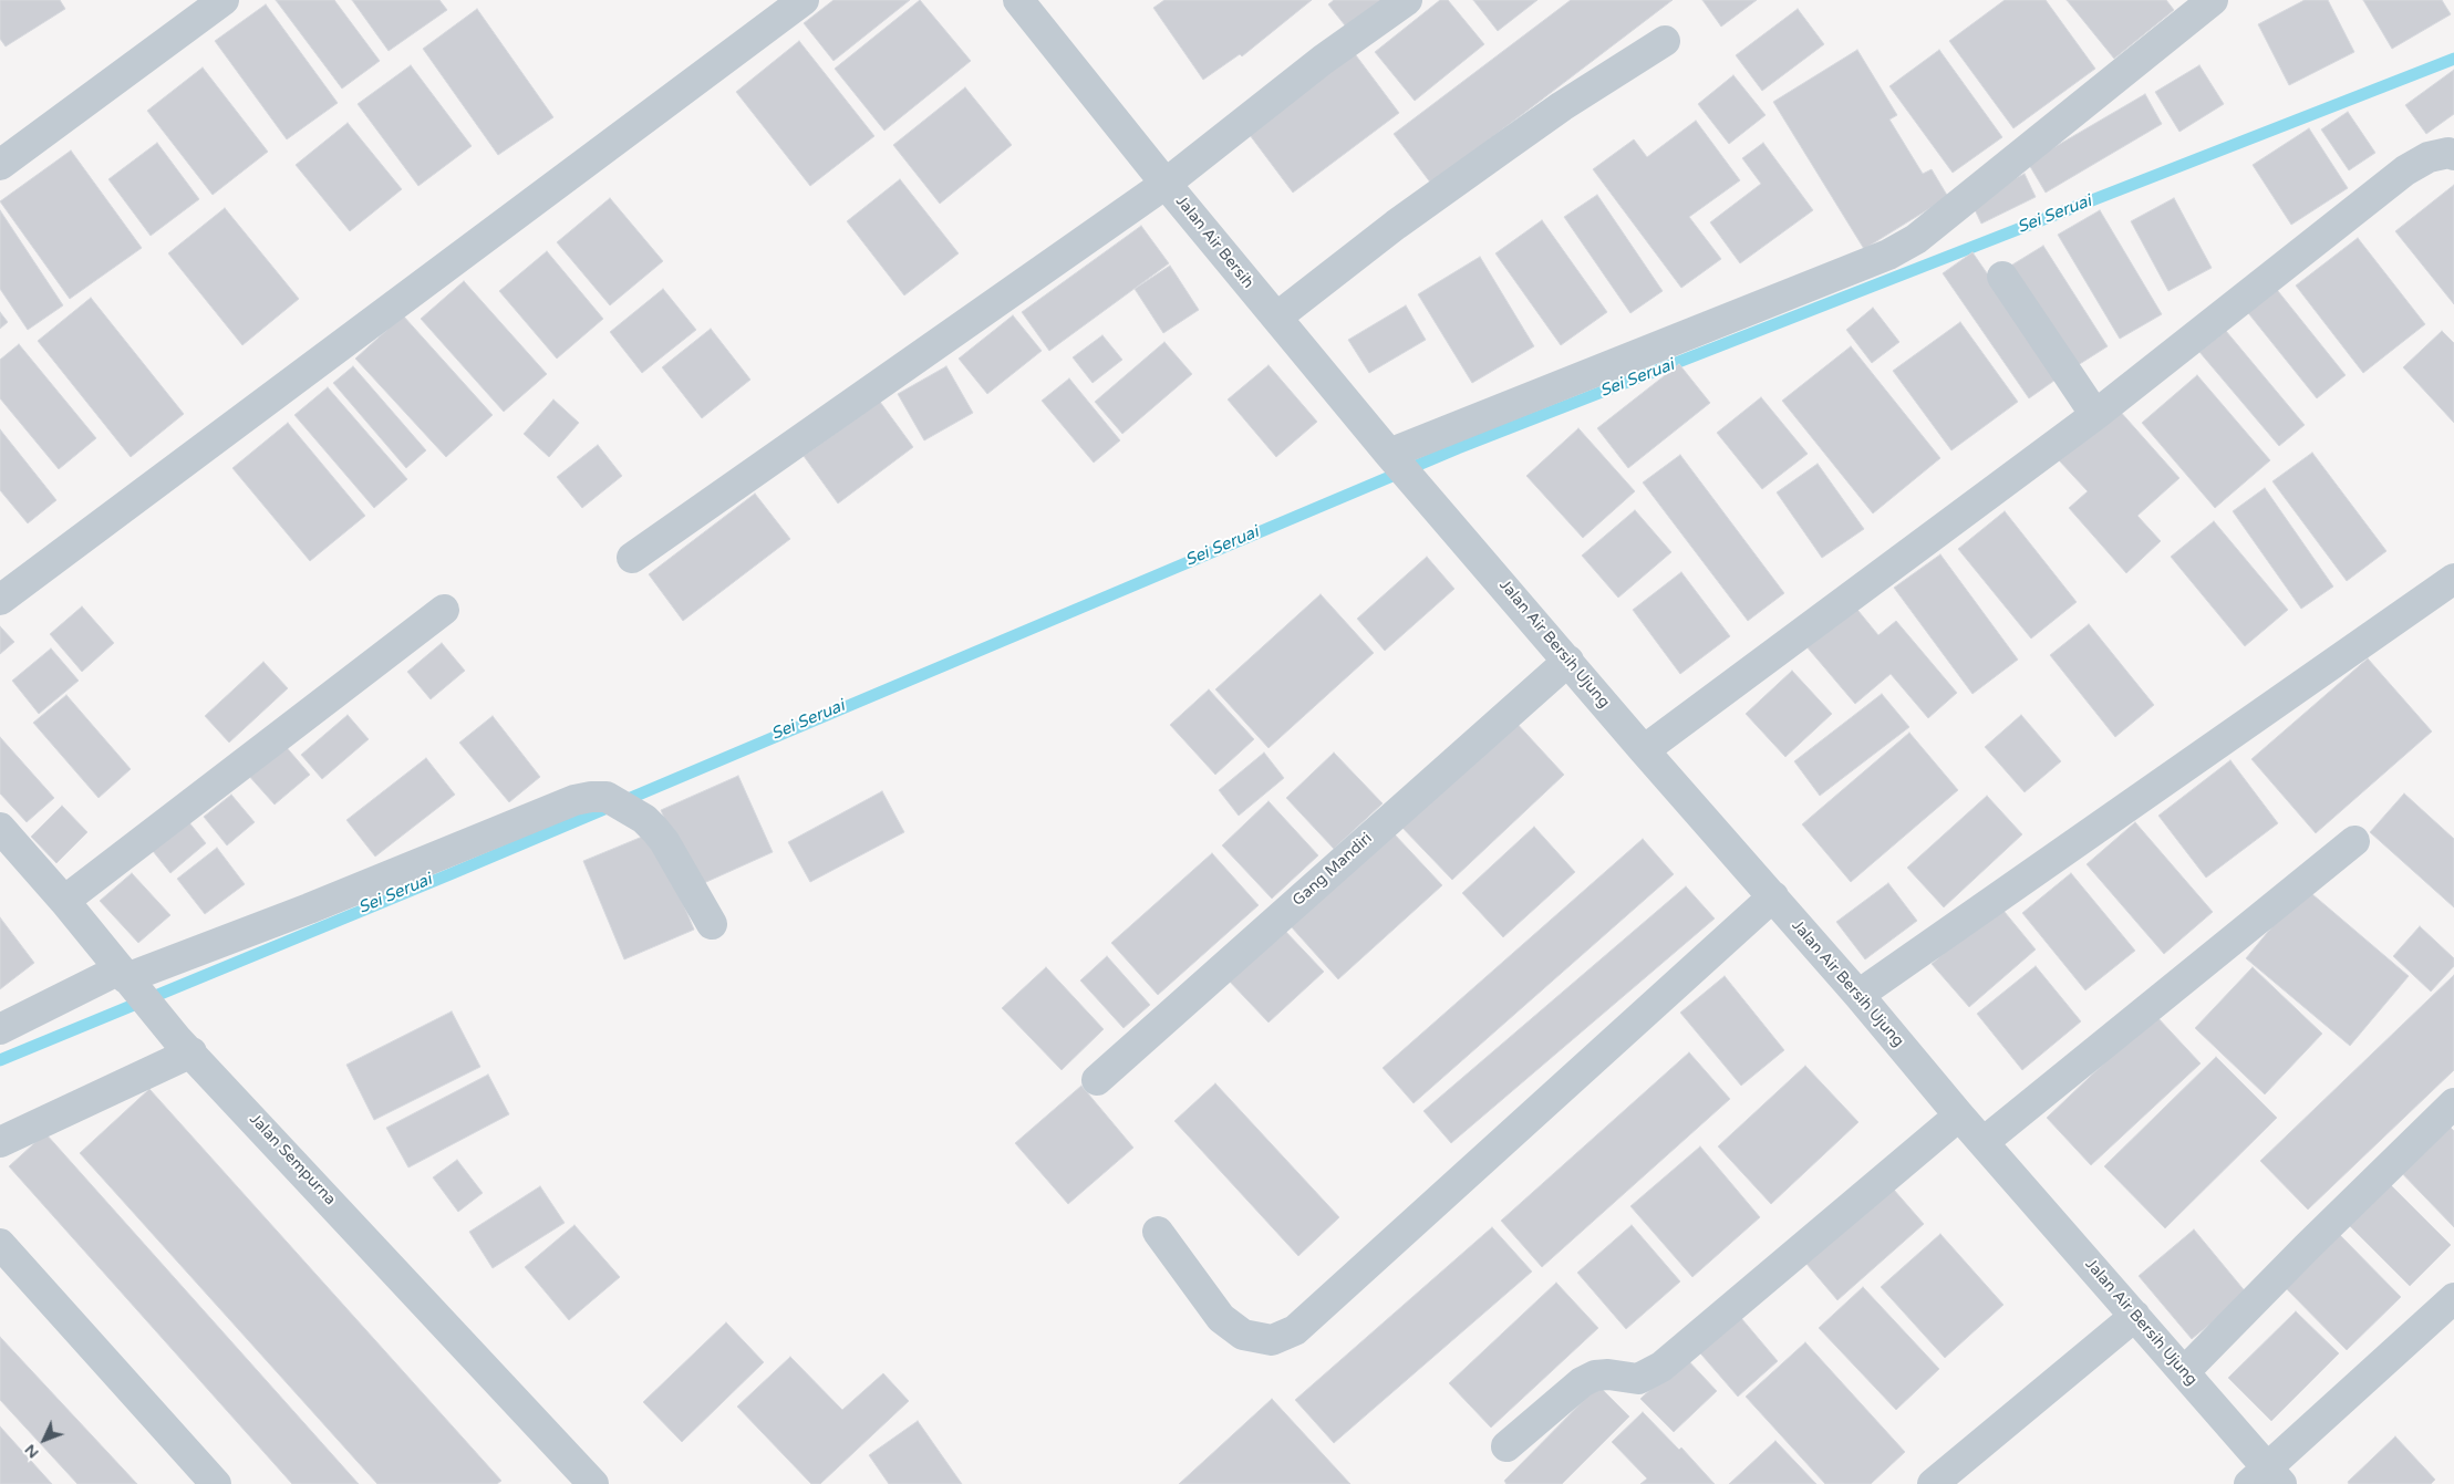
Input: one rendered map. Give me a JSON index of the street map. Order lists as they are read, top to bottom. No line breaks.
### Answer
{"streets":{"street":["Jalan Air Bersih","Jalan Air Bersih Ujung","Gang Mandiri","Jalan Sempurna"]},"crossings":[["Jalan Air Bersih","Jalan Air Bersih Ujung"],["Jalan Air Bersih Ujung","Gang Mandiri"]],"water":["Sei Seruai"],"north":"bottom left"}
